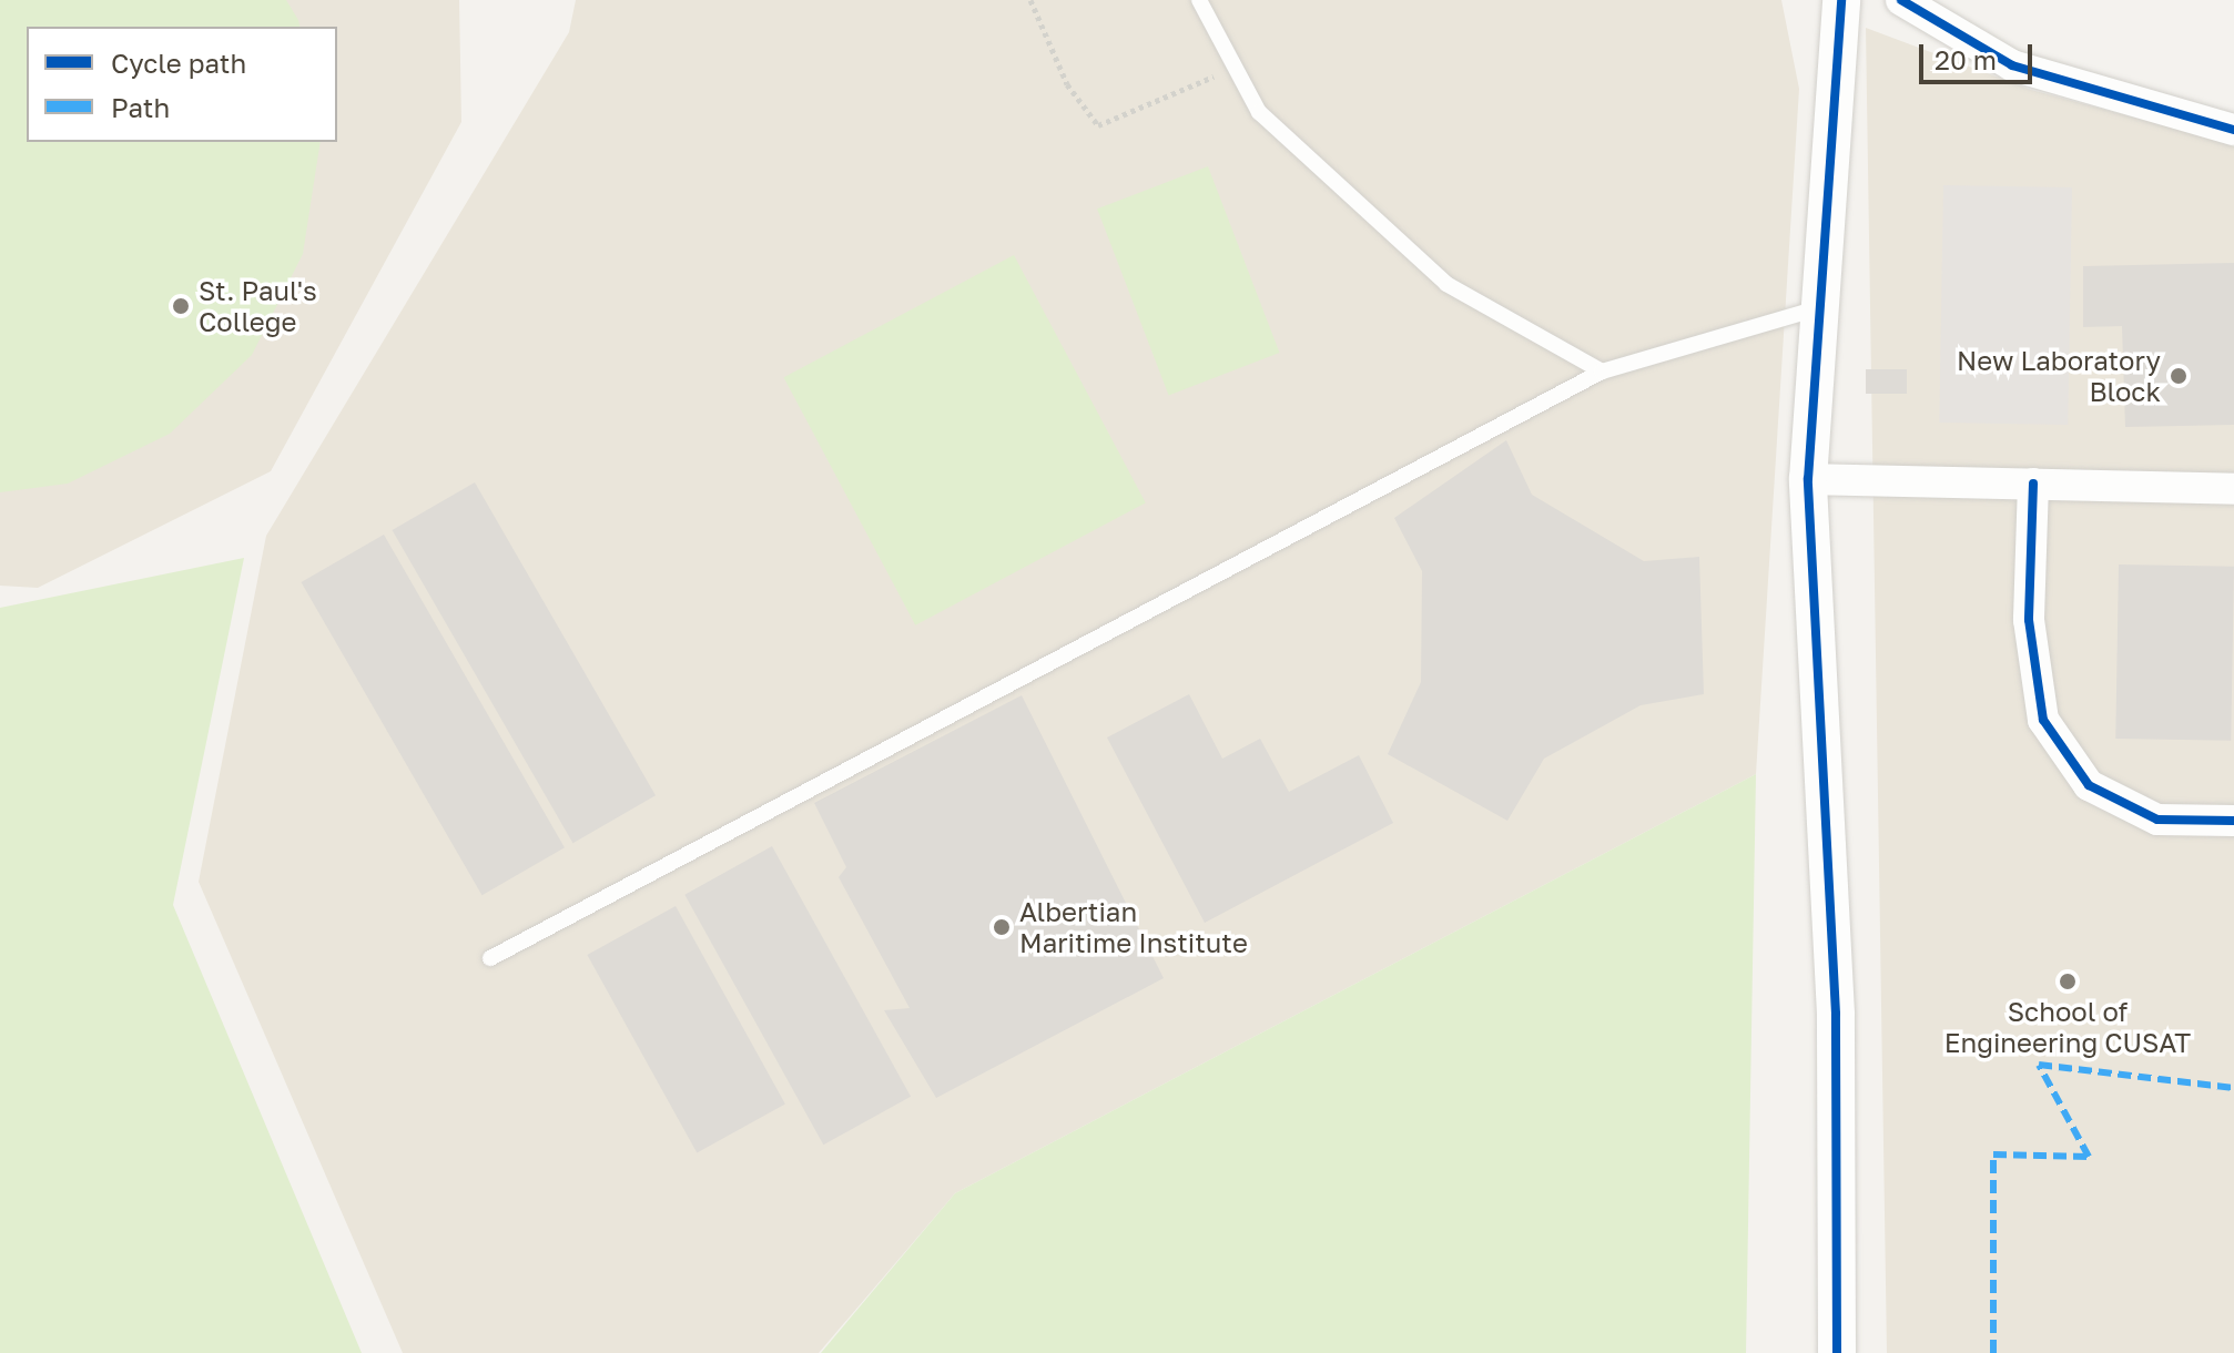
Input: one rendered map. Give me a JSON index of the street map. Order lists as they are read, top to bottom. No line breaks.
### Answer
{"places":["St. Paul's College","New Laboratory Block","Albertian Maritime Institute","School of Engineering CUSAT"],"legend":["Cycle path","Path"],"scale_bar":"20 m"}
